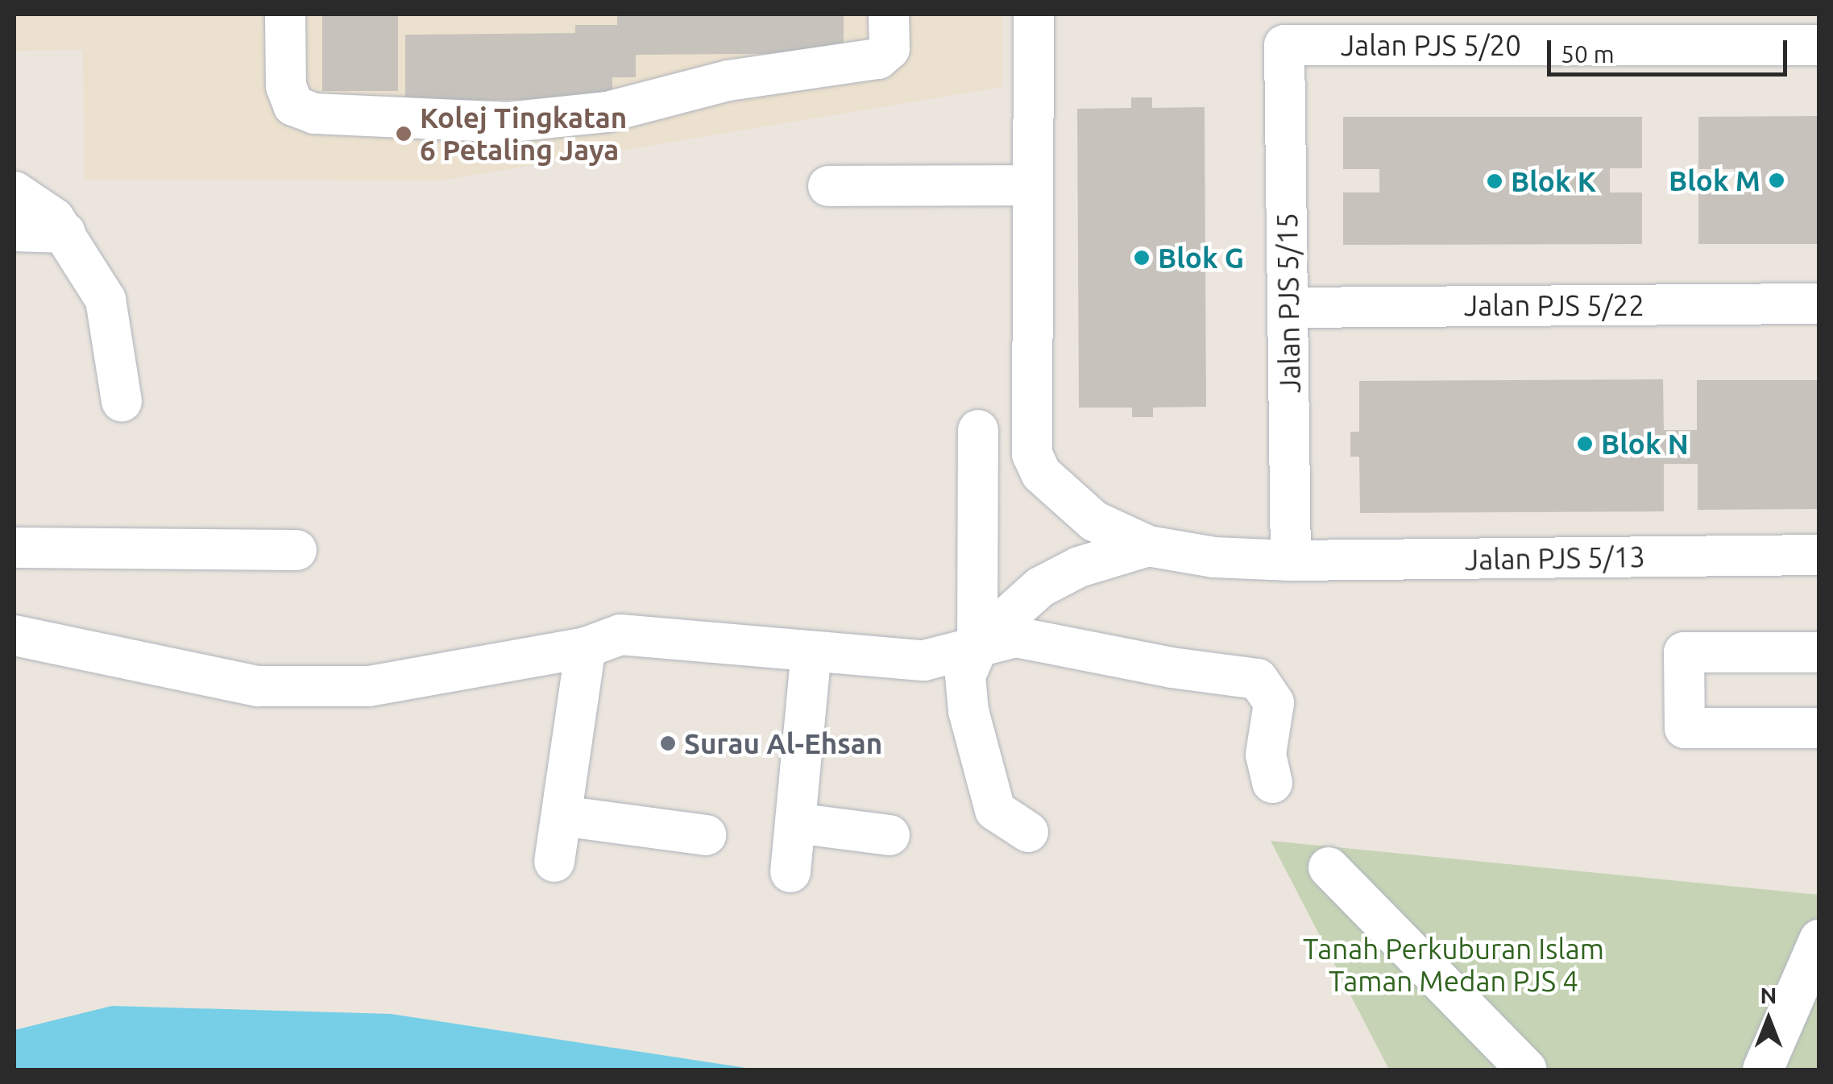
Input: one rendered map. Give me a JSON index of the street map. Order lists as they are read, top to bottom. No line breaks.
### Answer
{"streets":{"street":["Jalan PJS 5/20","Jalan PJS 5/15","Jalan PJS 5/22","Jalan PJS 5/13"]},"crossings":[["Jalan PJS 5/20","Jalan PJS 5/15"],["Jalan PJS 5/15","Jalan PJS 5/22"],["Jalan PJS 5/15","Jalan PJS 5/13"]],"parks":["Tanah Perkuburan Islam Taman Medan PJS 4"],"places":["Kolej Tingkatan 6 Petaling Jaya","Blok M","Blok K","Blok G","Blok N","Surau Al-Ehsan"],"scale_bar":"50 m","north":"top"}
